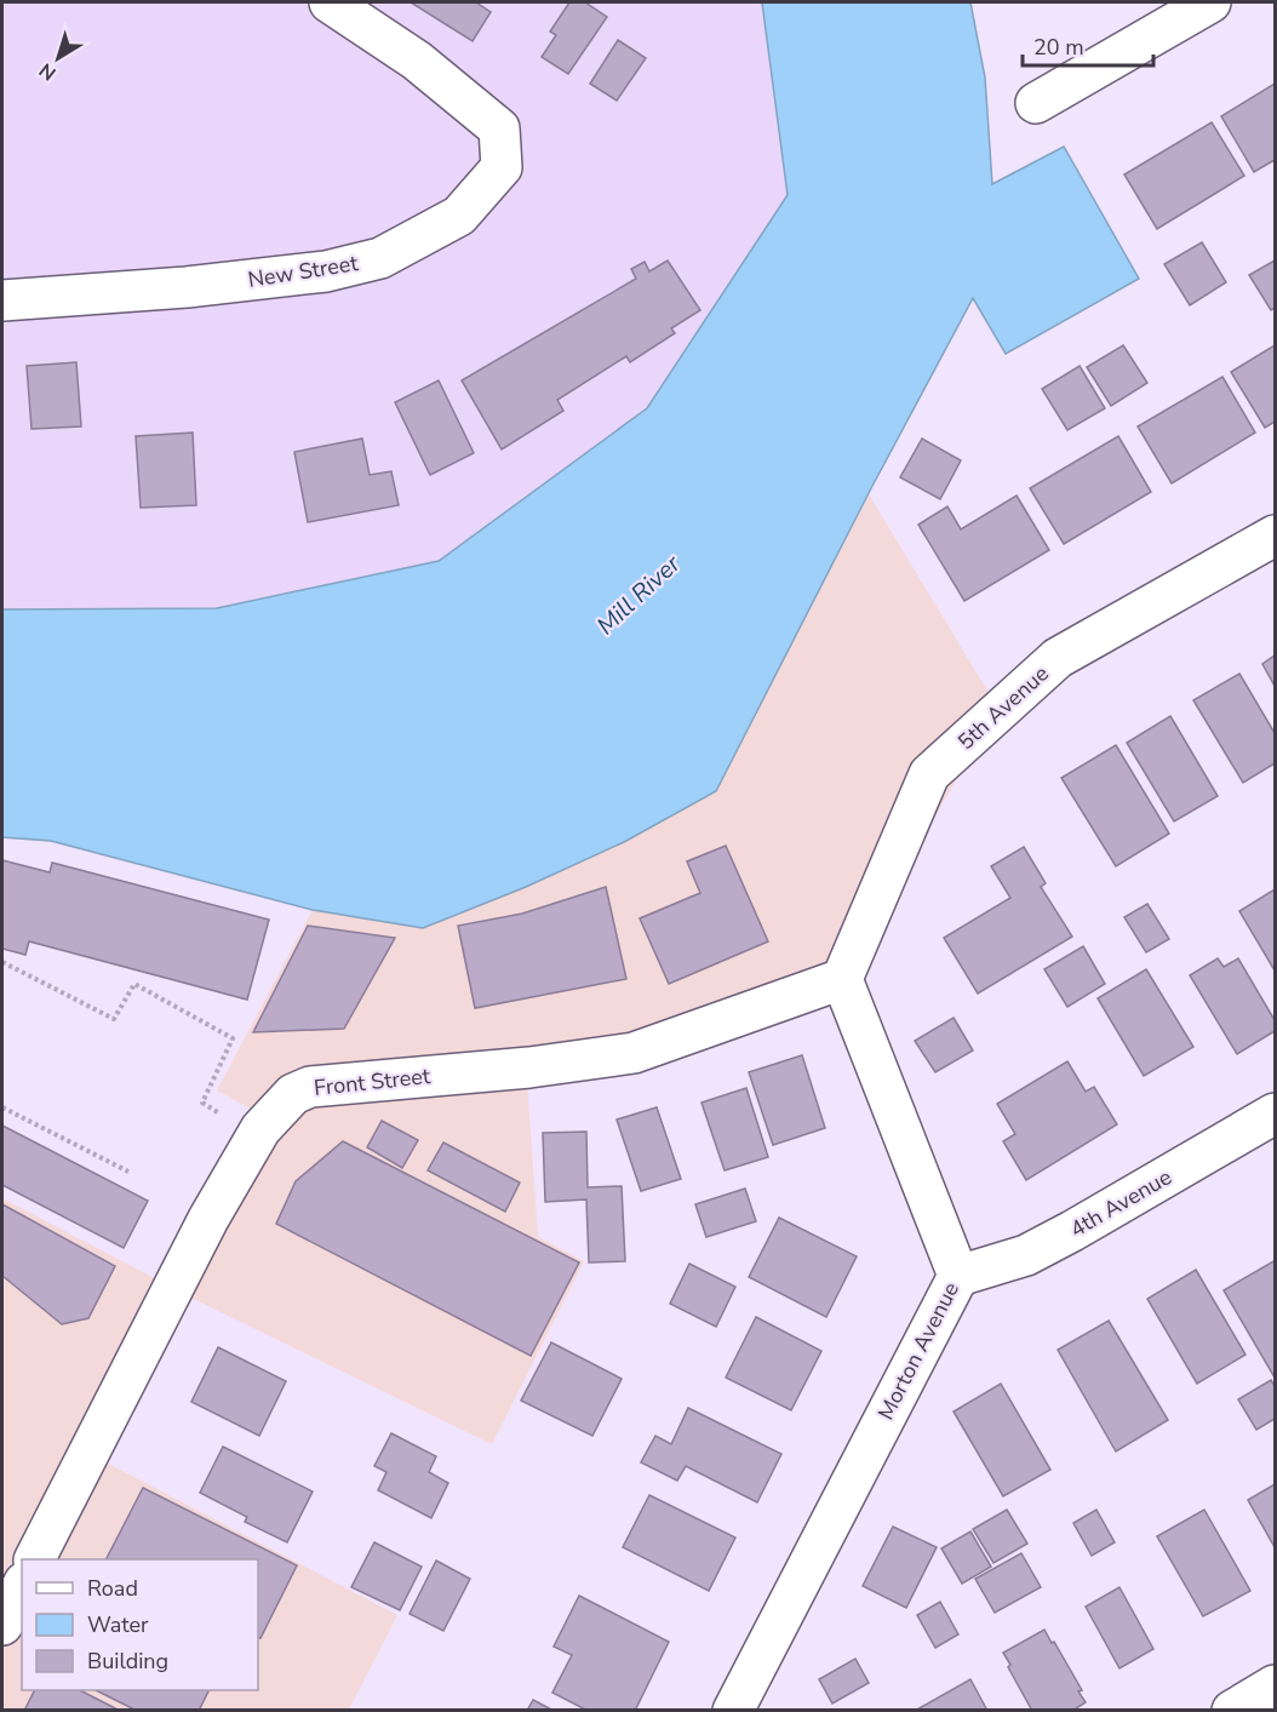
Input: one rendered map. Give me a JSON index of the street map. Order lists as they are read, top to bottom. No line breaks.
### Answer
{"streets":{"street":["New Street","5th Avenue","Front Street","4th Avenue","Morton Avenue"]},"crossings":[["5th Avenue","Front Street"],["5th Avenue","Morton Avenue"],["Front Street","Morton Avenue"],["4th Avenue","Morton Avenue"]],"water":["Mill River"],"legend":["Road","Water","Building"],"scale_bar":"20 m","north":"bottom left"}
